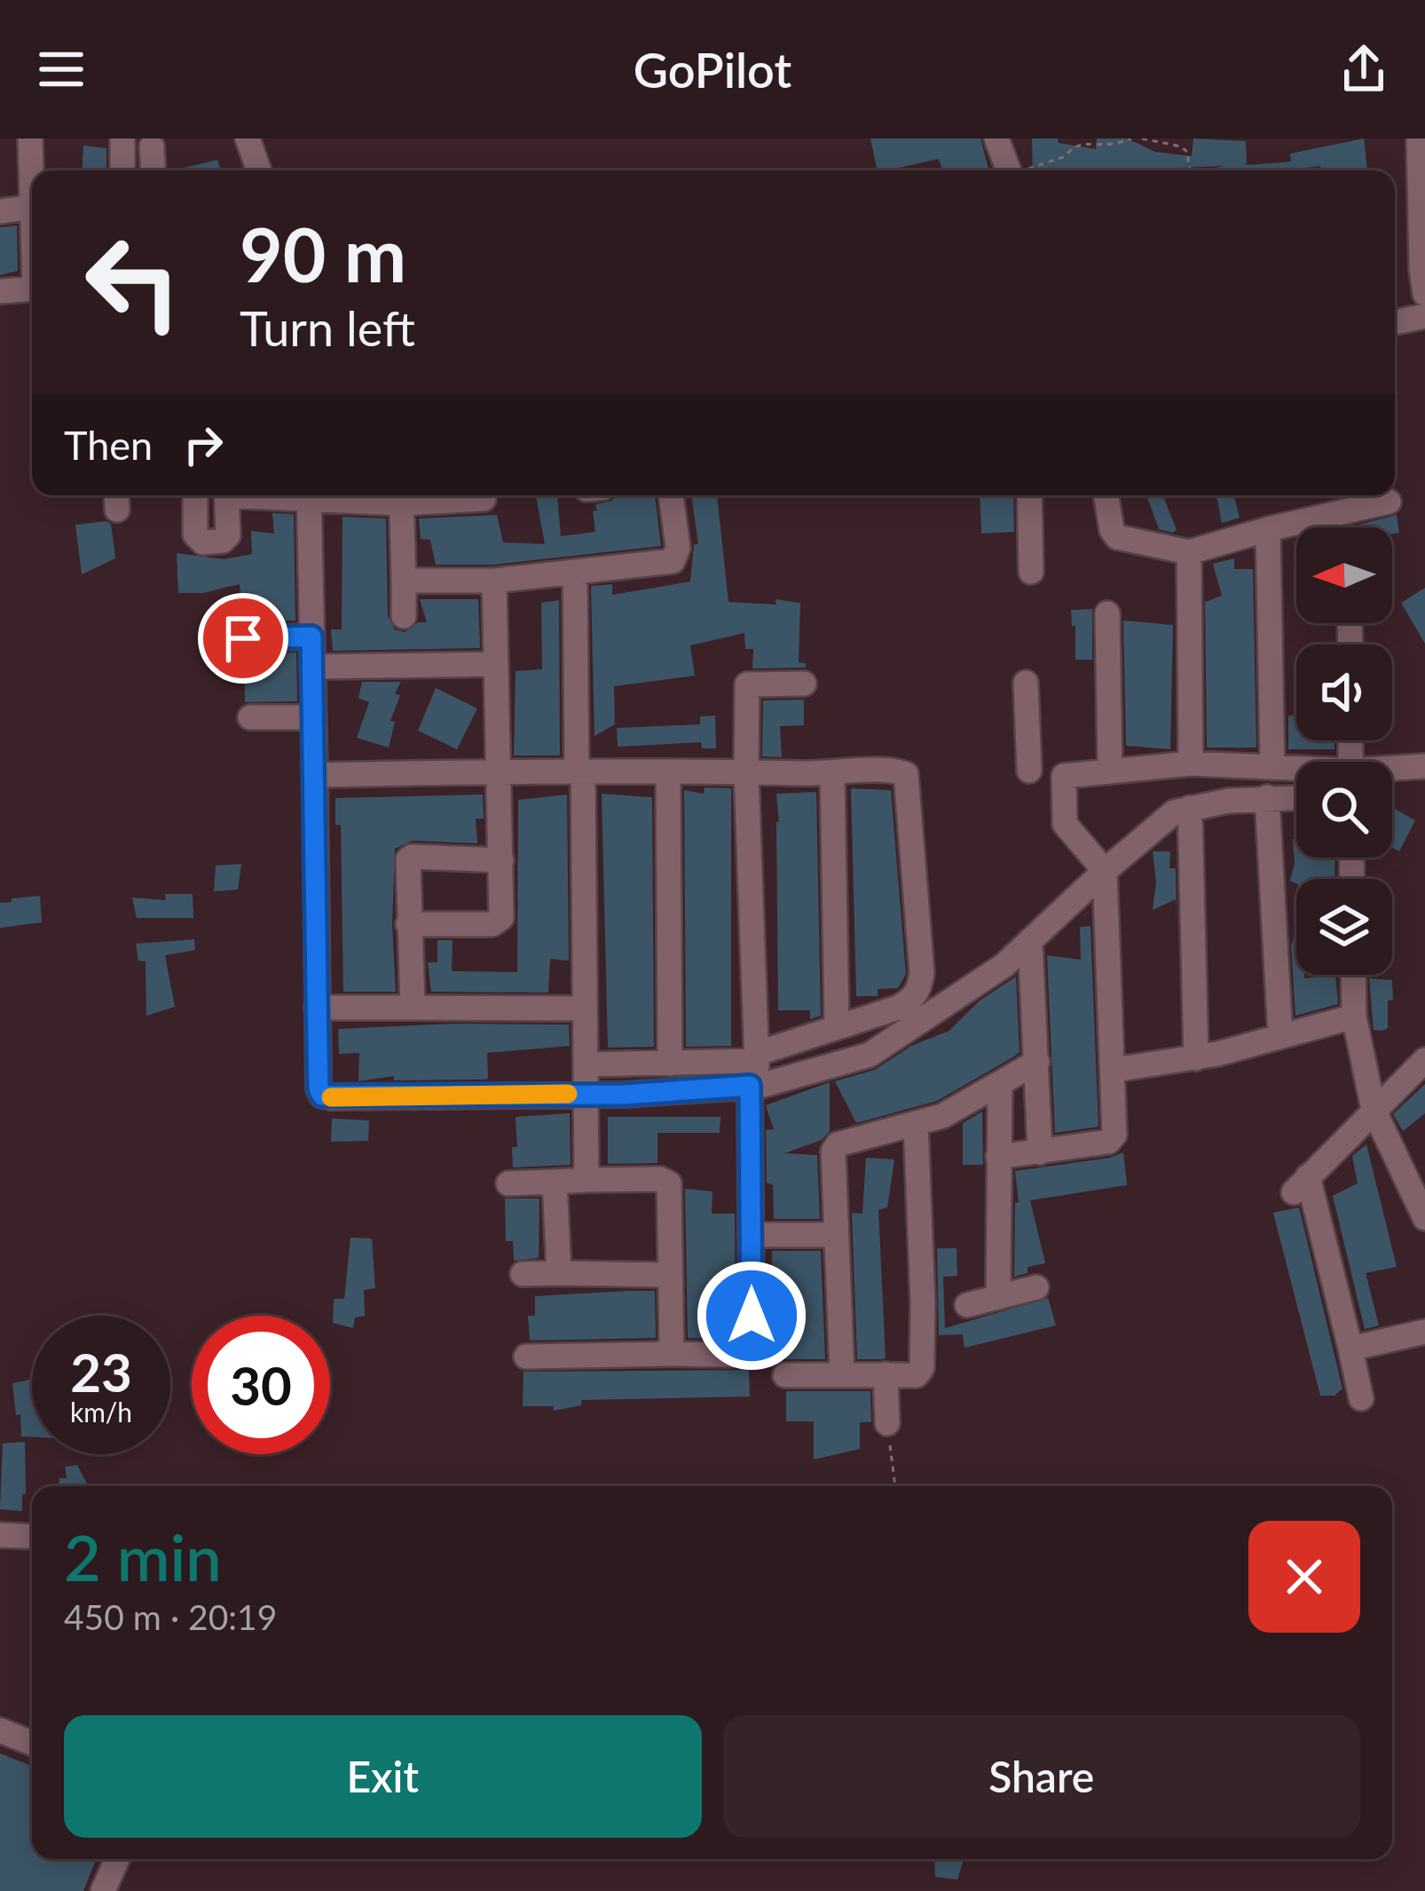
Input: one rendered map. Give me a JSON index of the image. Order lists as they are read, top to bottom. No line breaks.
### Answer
{"north":"left","page":{"header":"GoPilot","turn":["90 m","Turn left"],"then":"Then","speed":"23 km/h","limit":"30","heading":["2 min","450 m · 20:19"],"buttons":["Exit","Share"]}}
